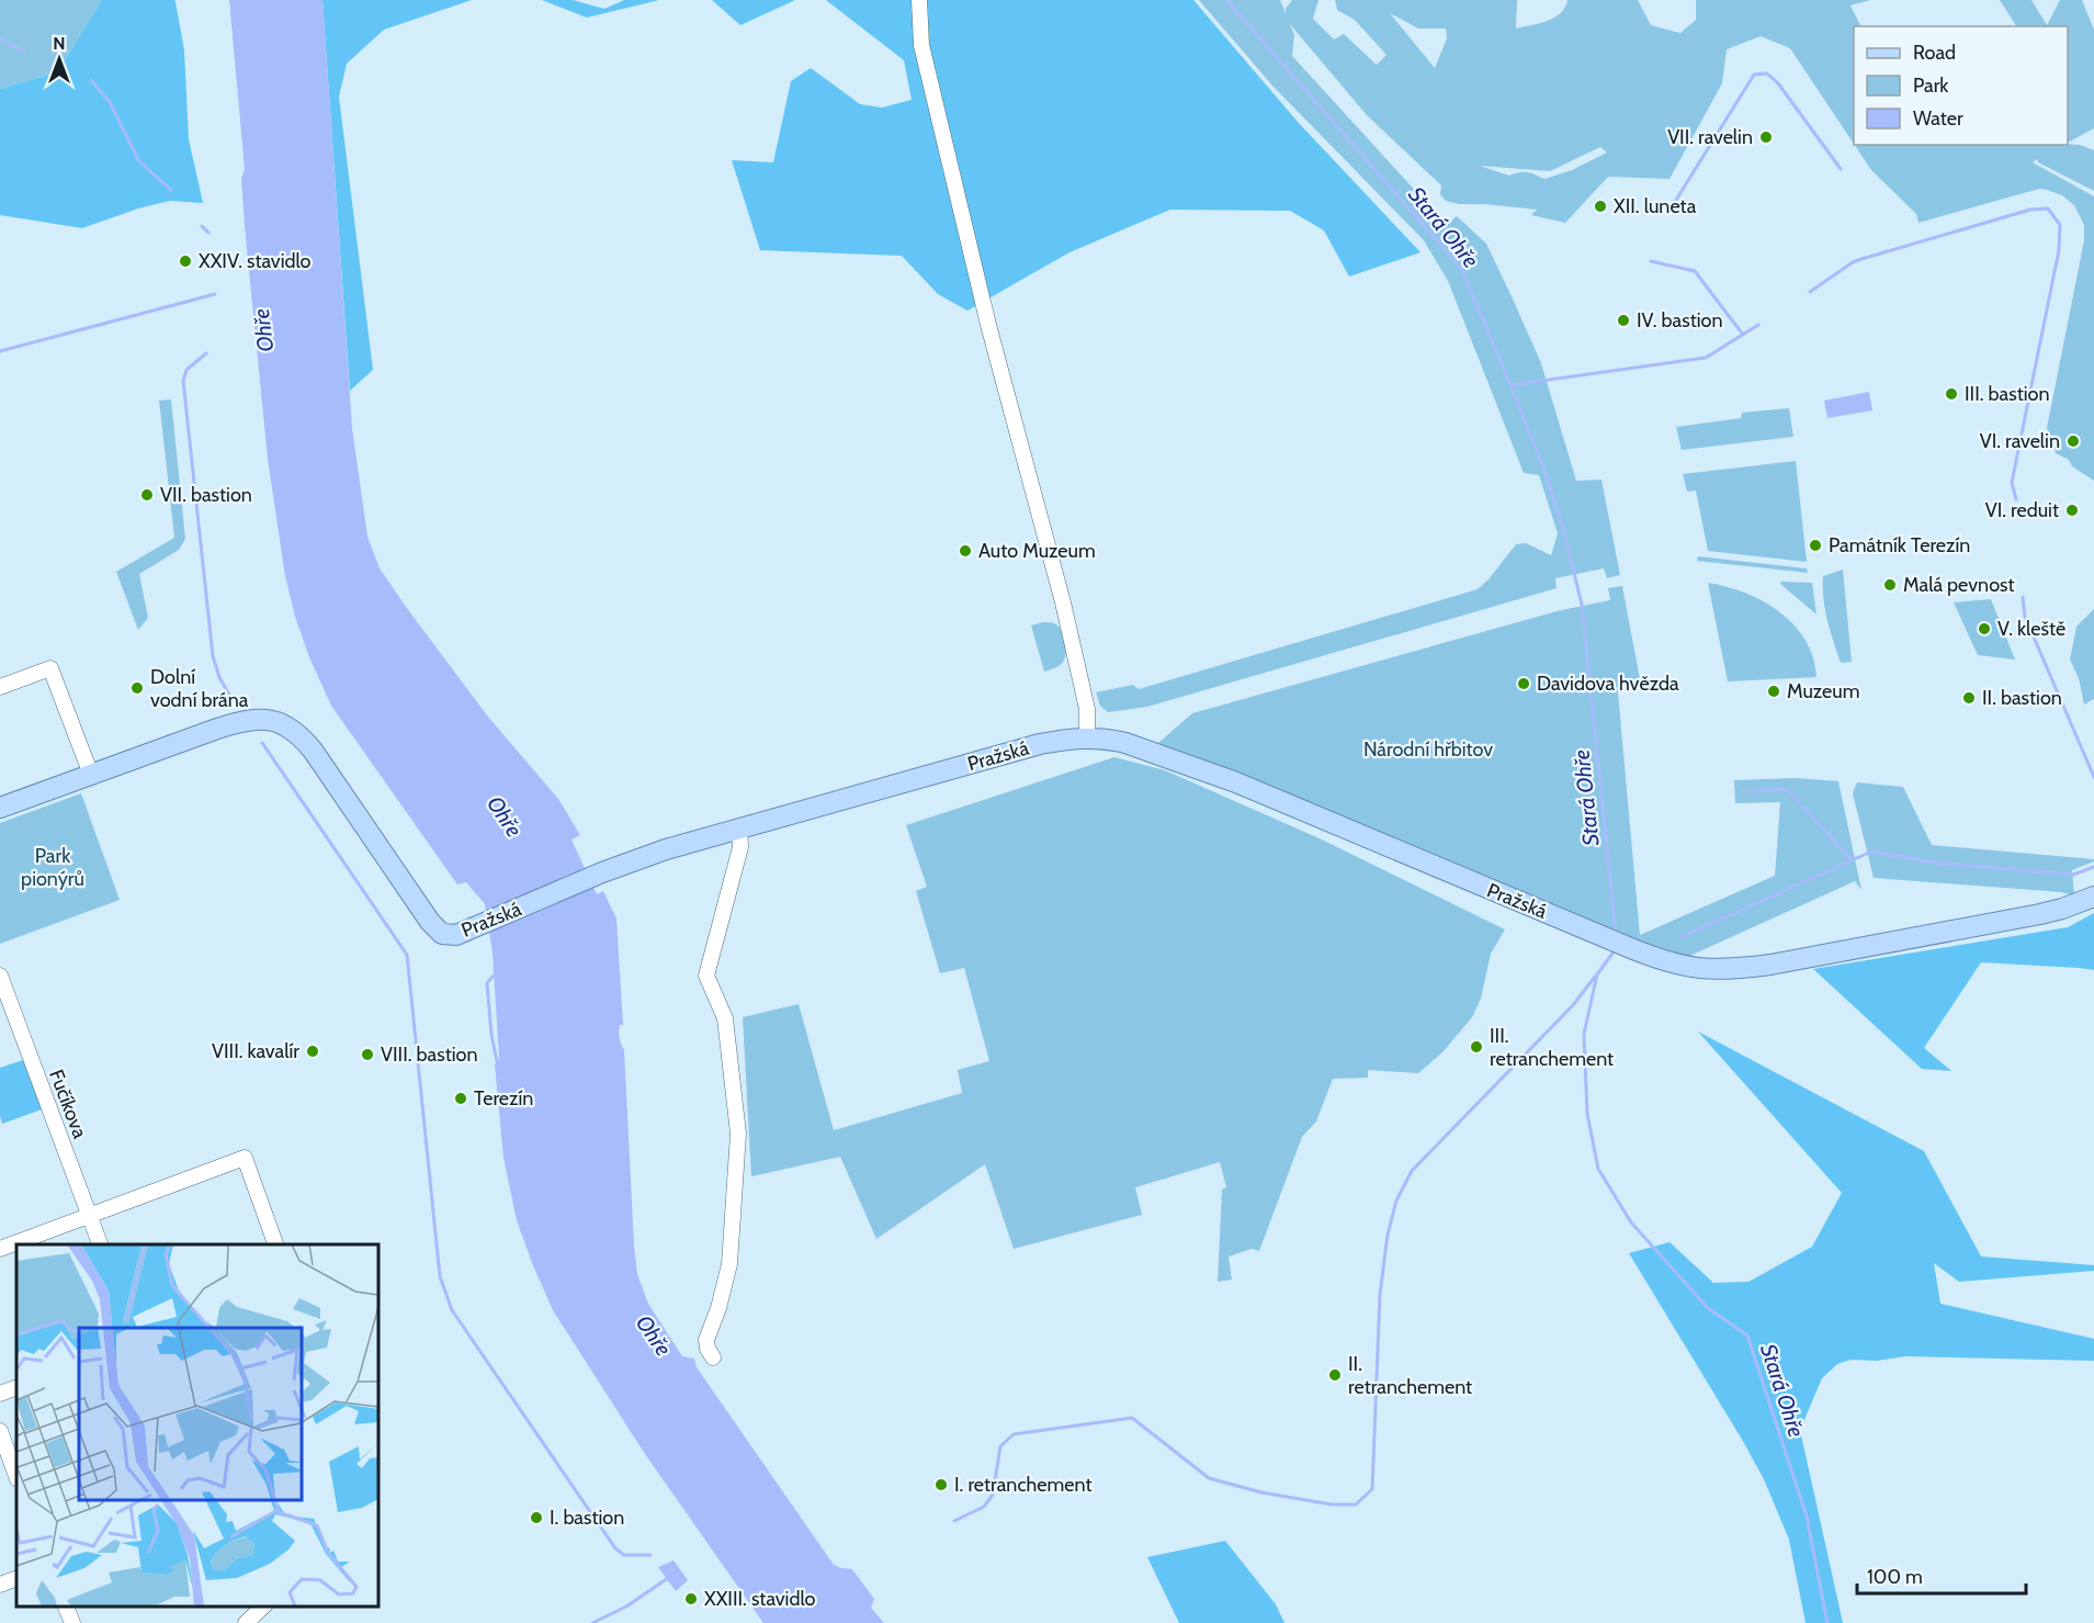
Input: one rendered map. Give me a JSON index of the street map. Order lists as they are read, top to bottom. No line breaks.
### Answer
{"streets":{"main road":["Pražská"],"street":["Fučíkova"]},"water":["Stará Ohře","Ohře"],"parks":["Národní hřbitov","Park pionýrů"],"places":["VII. ravelin","XII. luneta","XXIV. stavidlo","IV. bastion","III. bastion","VI. ravelin","VII. bastion","VI. reduit","Památník Terezín","Auto Muzeum","Malá pevnost","V. kleště","Davidova hvězda","Dolní vodní brána","Muzeum","II. bastion","III. retranchement","VIII. kavalír","VIII. bastion","Terezín","II. retranchement","I. retranchement","I. bastion","XXIII. stavidlo"],"legend":["Road","Park","Water"],"scale_bar":"100 m","north":"top"}
